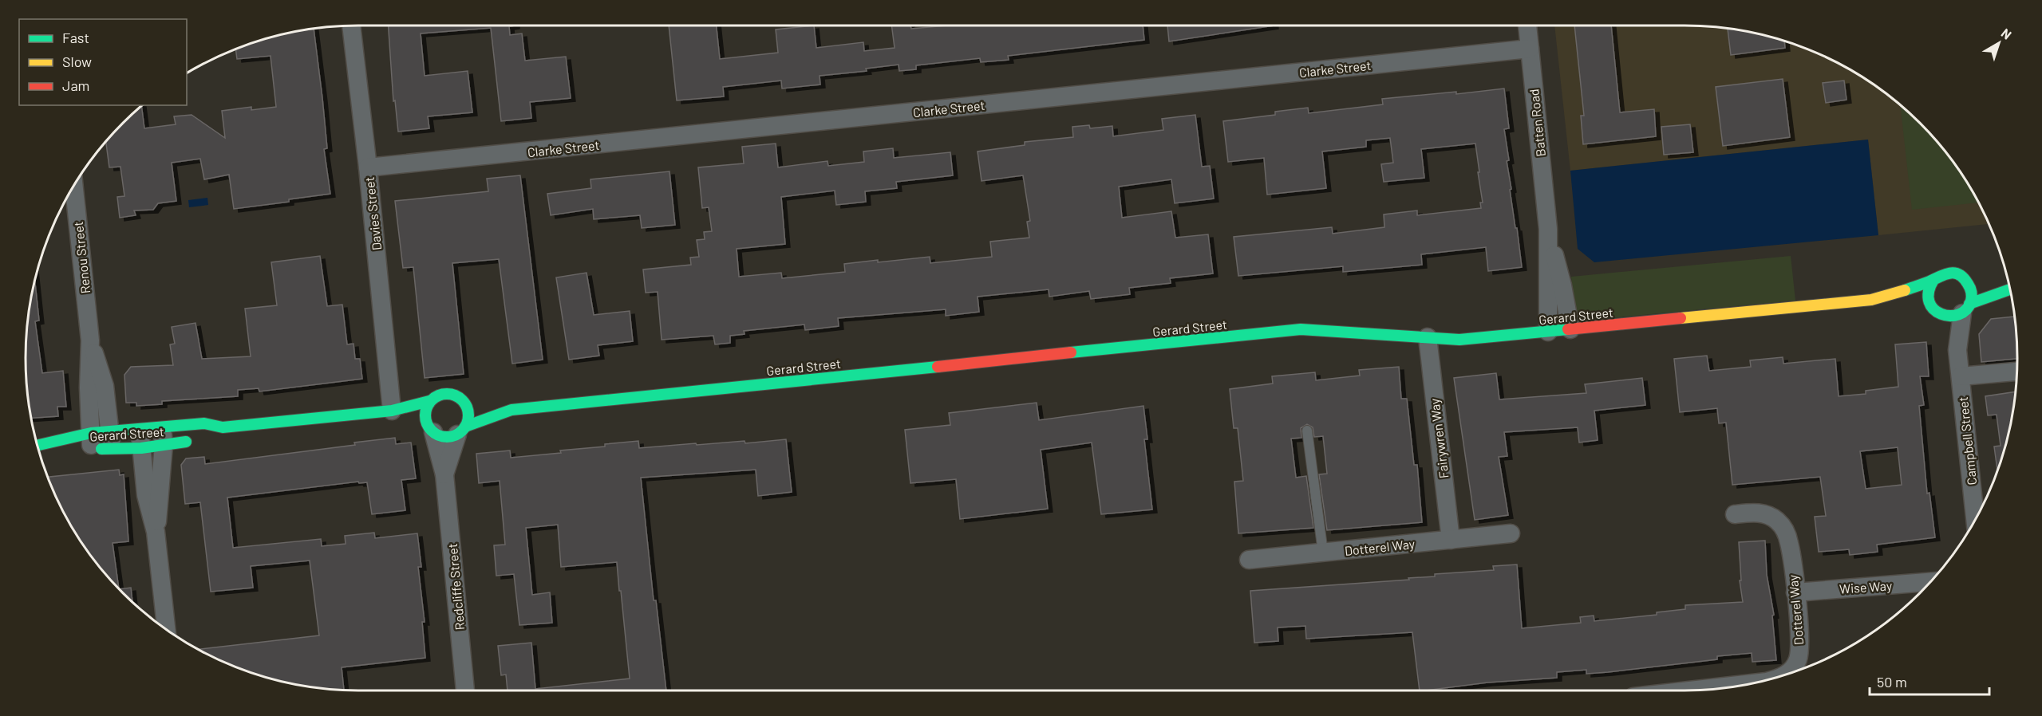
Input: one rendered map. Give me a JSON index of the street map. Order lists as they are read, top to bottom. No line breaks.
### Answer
{"streets":{"street":["Clarke Street","Batten Road","Davies Street","Renou Street","Gerard Street","Fairywren Way","Campbell Street","Dotterel Way","Redcliffe Street","Wise Way"]},"crossings":[["Clarke Street","Batten Road"],["Clarke Street","Davies Street"],["Batten Road","Gerard Street"],["Davies Street","Gerard Street"],["Renou Street","Gerard Street"],["Gerard Street","Fairywren Way"],["Gerard Street","Campbell Street"],["Gerard Street","Redcliffe Street"],["Fairywren Way","Dotterel Way"],["Dotterel Way","Wise Way"]],"legend":["Fast","Slow","Jam"],"scale_bar":"50 m","north":"top right"}
